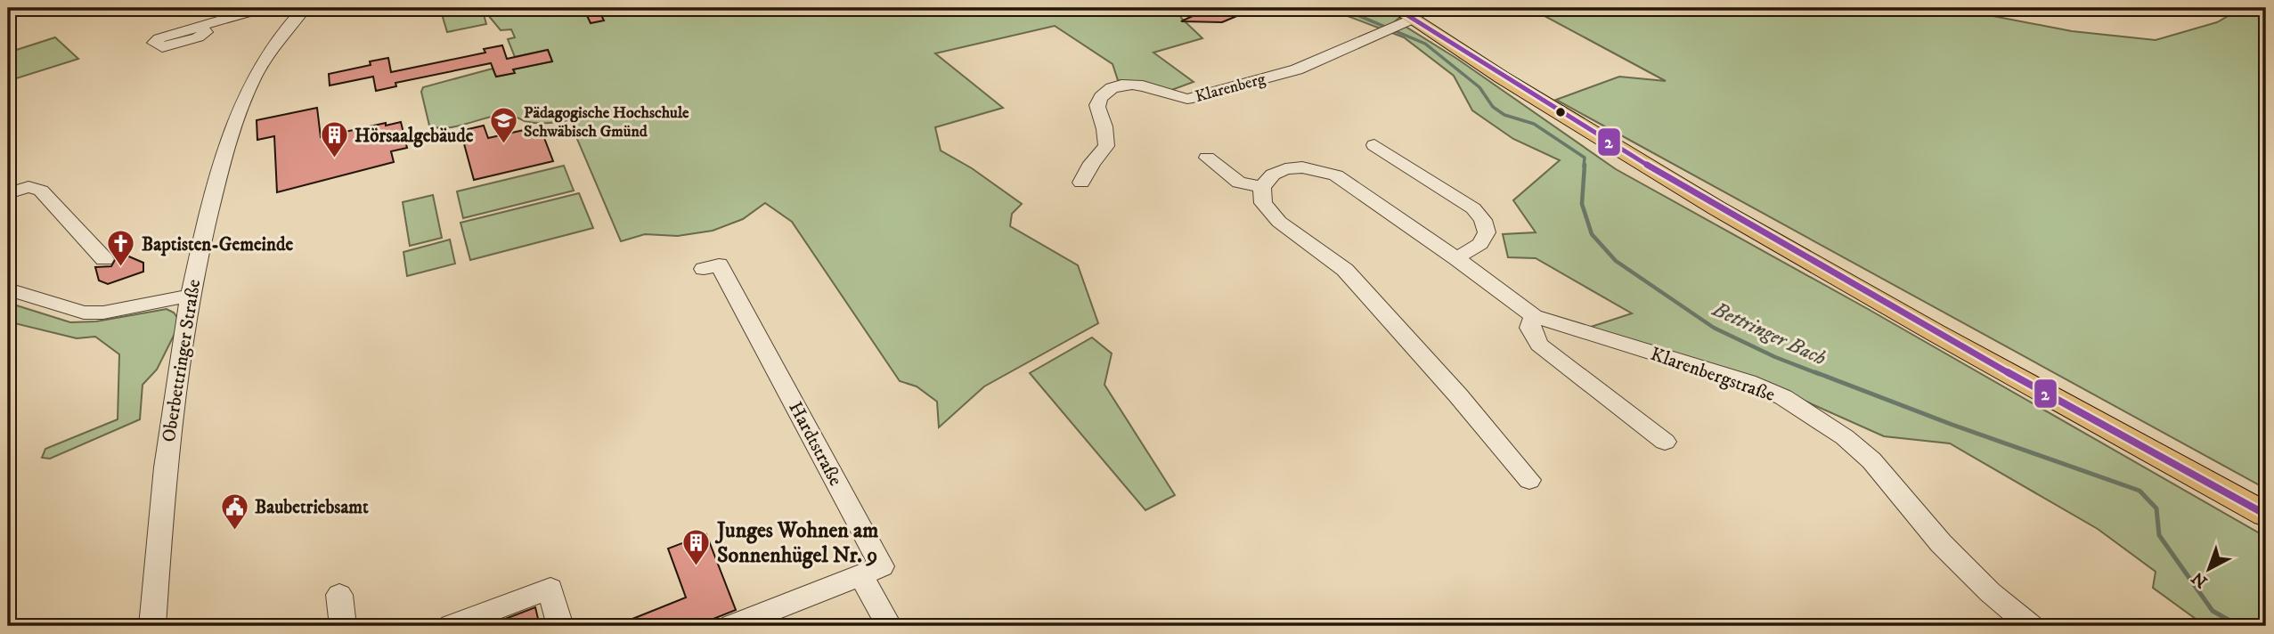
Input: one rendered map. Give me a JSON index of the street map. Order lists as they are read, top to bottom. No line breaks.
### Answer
{"streets":{"street":["Klarenberg","Oberbettringer Straße","Klarenbergstraße","Hardtstraße"]},"water":["Bettringer Bach"],"places":{"school or university":["Pädagogische Hochschule Schwäbisch Gmünd"],"building":["Hörsaalgebäude","Junges Wohnen am Sonnenhügel Nr. 9"],"church":["Baptisten-Gemeinde"],"public building":["Baubetriebsamt"]},"lines":["transit line 2"],"north":"bottom left"}
